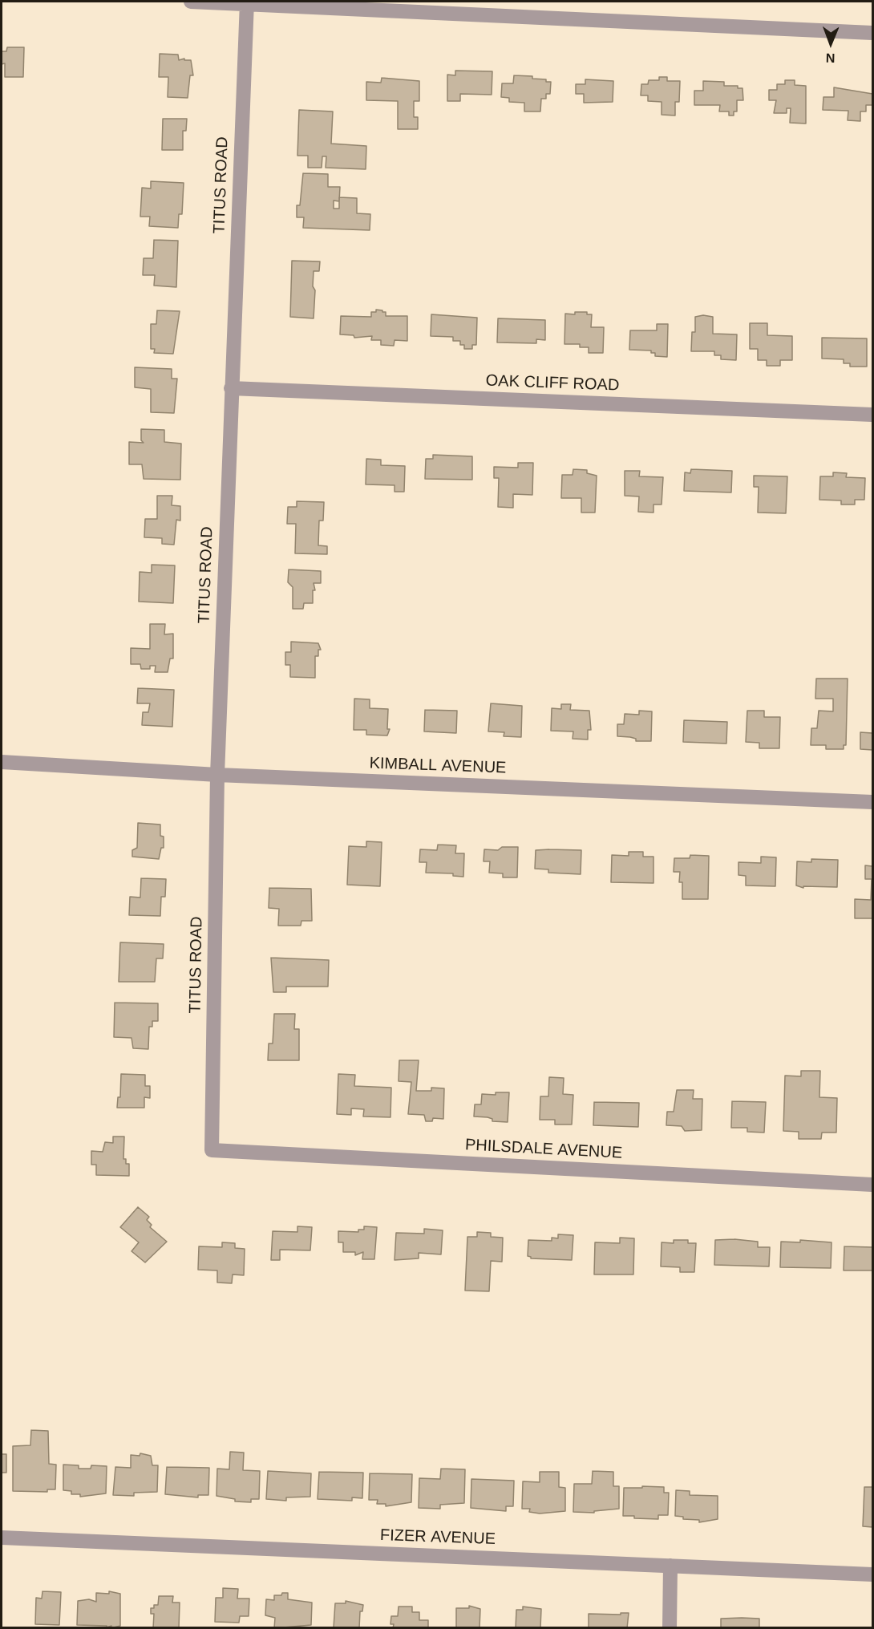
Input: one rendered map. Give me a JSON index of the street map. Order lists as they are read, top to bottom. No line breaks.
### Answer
{"streets":{"street":["TITUS ROAD","OAK CLIFF ROAD","KIMBALL AVENUE","PHILSDALE AVENUE","FIZER AVENUE"]},"crossings":[["TITUS ROAD","OAK CLIFF ROAD"],["TITUS ROAD","KIMBALL AVENUE"],["TITUS ROAD","PHILSDALE AVENUE"]],"north":"bottom"}
